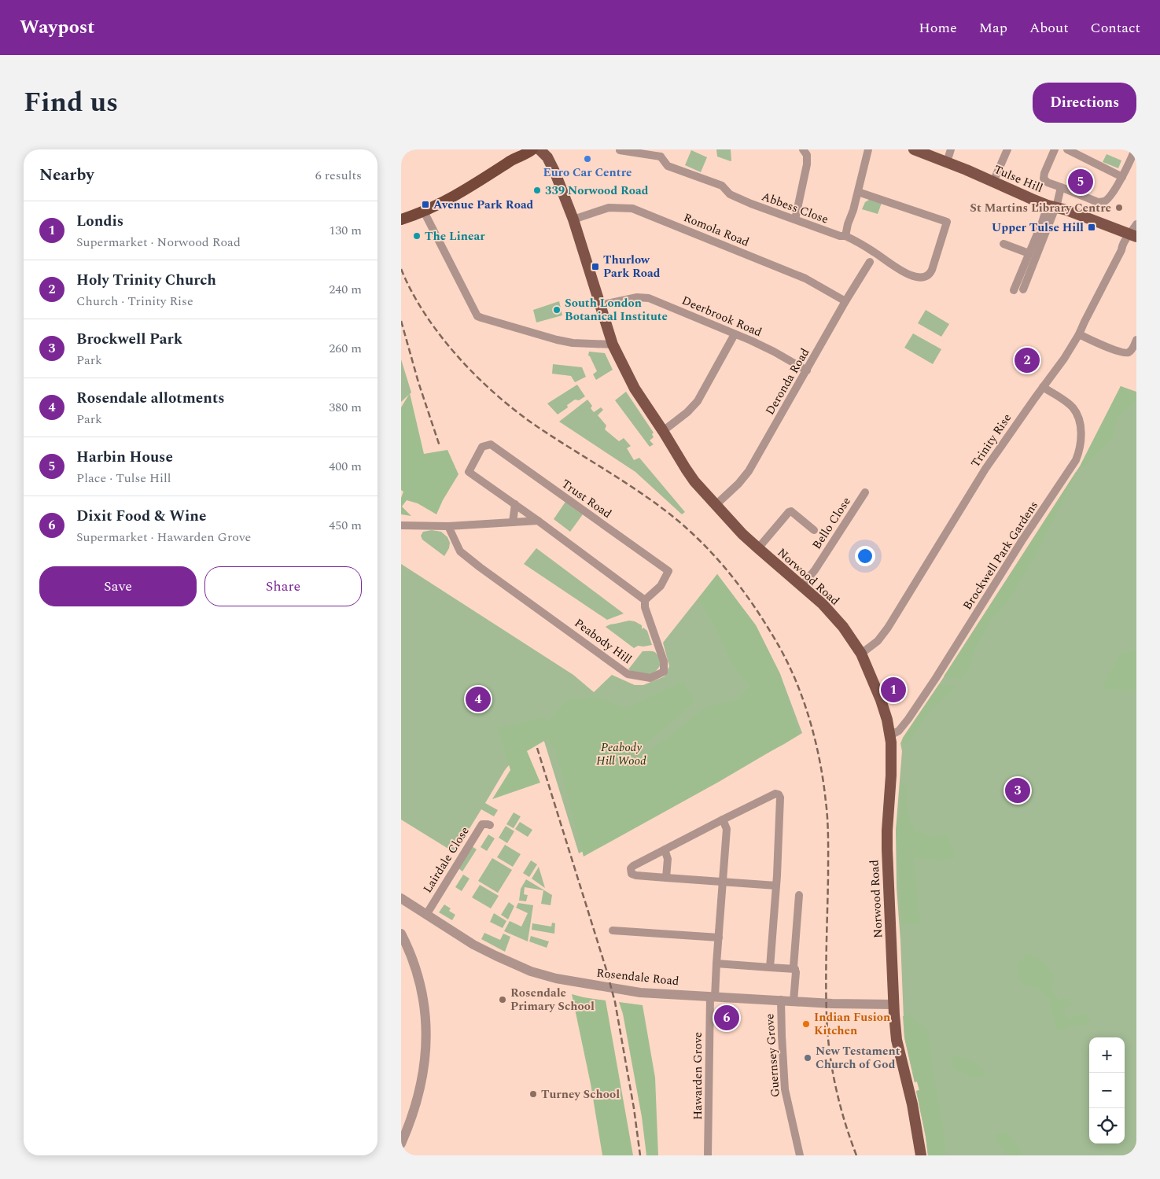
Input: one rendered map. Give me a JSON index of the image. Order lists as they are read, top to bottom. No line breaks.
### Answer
{"streets":{"main road":["Tulse Hill","Norwood Road"],"street":["Abbess Close","Romola Road","Deerbrook Road","Deronda Road","Trinity Rise","Trust Road","Bello Close","Brockwell Park Gardens","Peabody Hill","Lairdale Close","Rosendale Road","Guernsey Grove","Hawarden Grove"]},"crossings":[["Tulse Hill","Trinity Rise"],["Romola Road","Deronda Road"],["Romola Road","Norwood Road"],["Deerbrook Road","Deronda Road"],["Deerbrook Road","Norwood Road"],["Deronda Road","Norwood Road"],["Trinity Rise","Brockwell Park Gardens"],["Trinity Rise","Norwood Road"],["Trust Road","Peabody Hill"],["Bello Close","Norwood Road"],["Brockwell Park Gardens","Norwood Road"],["Norwood Road","Rosendale Road"],["Lairdale Close","Rosendale Road"],["Rosendale Road","Guernsey Grove"],["Rosendale Road","Hawarden Grove"]],"parks":["Peabody Hill Wood"],"places":{"other":["Euro Car Centre","339 Norwood Road","St Martins Library Centre","The Linear","South London Botanical Institute","Rosendale Primary School","Indian Fusion Kitchen","New Testament Church of God","Turney School"],"transit":["Avenue Park Road","Upper Tulse Hill","Thurlow Park Road"]},"page":{"header":"Waypost","nav":["Home","Map","About","Contact"],"title":"Find us","buttons":["Directions",["Save","Share"]],"heading":["Nearby","6 results"],"pins":["5","2","1","4","3","6"],"list":[{"mark":"1","name":"Londis","note":"Supermarket · Norwood Road","value":"130 m"},{"mark":"2","name":"Holy Trinity Church","note":"Church · Trinity Rise","value":"240 m"},{"mark":"3","name":"Brockwell Park","note":"Park","value":"260 m"},{"mark":"4","name":"Rosendale allotments","note":"Park","value":"380 m"},{"mark":"5","name":"Harbin House","note":"Place · Tulse Hill","value":"400 m"},{"mark":"6","name":"Dixit Food & Wine","note":"Supermarket · Hawarden Grove","value":"450 m"}],"map_buttons":["+","−"]}}
